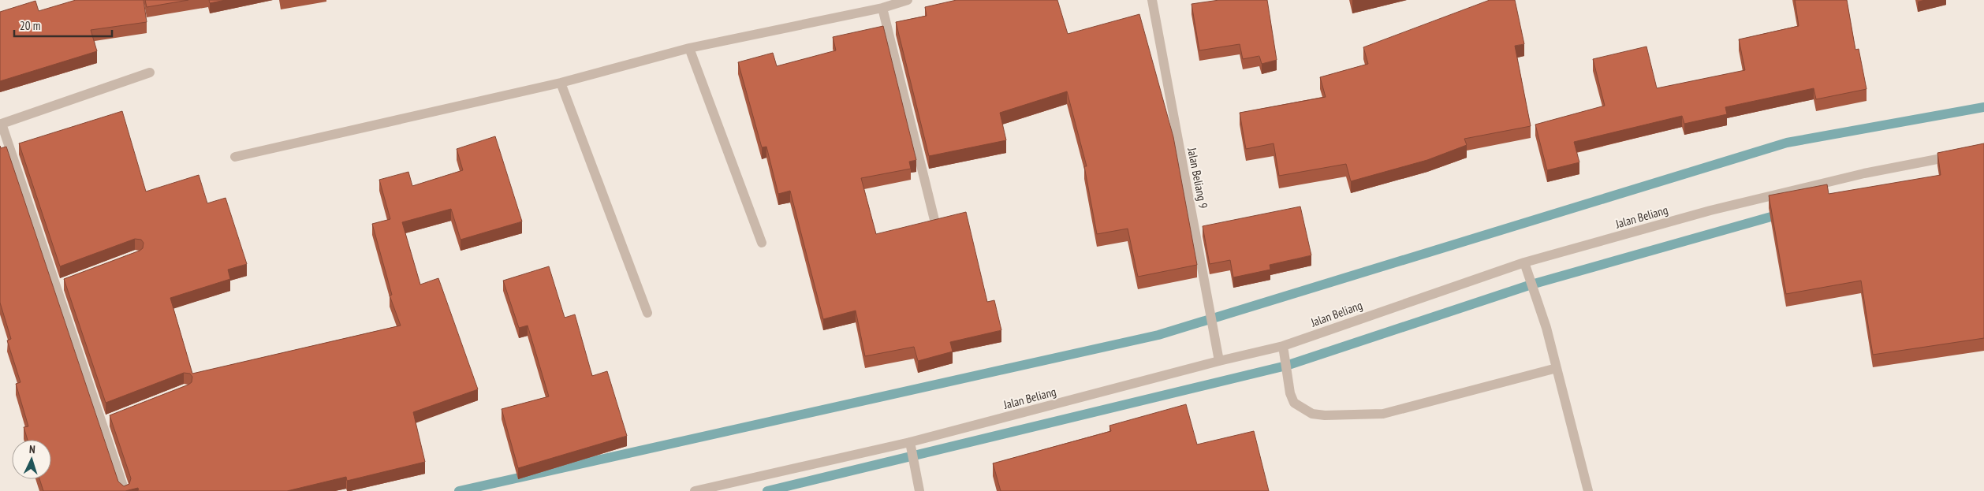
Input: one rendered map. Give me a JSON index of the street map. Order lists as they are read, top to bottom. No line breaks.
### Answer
{"streets":{"street":["Jalan Beliang 9","Jalan Beliang"]},"crossings":[["Jalan Beliang 9","Jalan Beliang"]],"scale_bar":"20 m","north":"top"}
